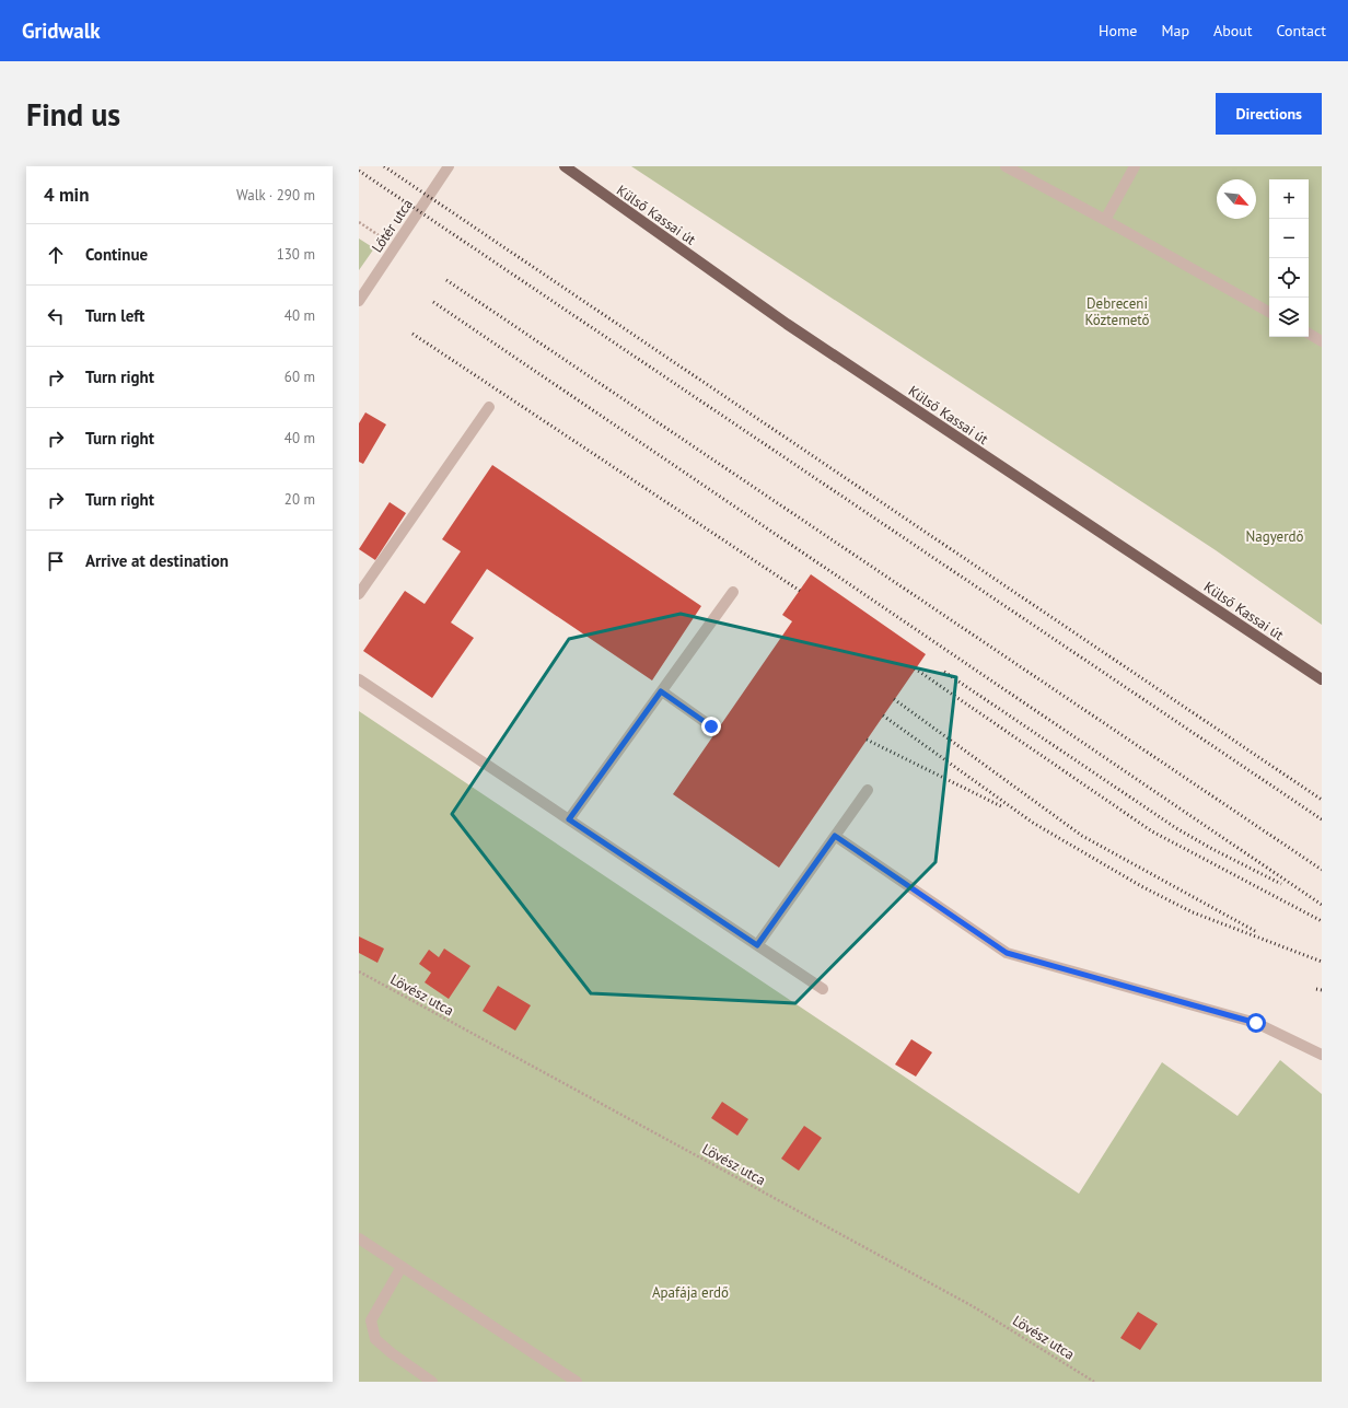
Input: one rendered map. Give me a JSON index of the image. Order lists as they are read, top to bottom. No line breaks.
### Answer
{"streets":{"main road":["Külső Kassai út"],"street":["Lőtér utca"],"path":["Lövész utca"]},"parks":["Debreceni Köztemető","Nagyerdő","Apafája erdő"],"north":"bottom right","page":{"header":"Gridwalk","nav":["Home","Map","About","Contact"],"buttons":"Directions","title":"Find us","heading":["4 min","Walk · 290 m"],"map_buttons":["+","−"],"list":[["Continue","130 m"],["Turn left","40 m"],["Turn right","60 m"],["Turn right","40 m"],["Turn right","20 m"],"Arrive at destination"]}}
